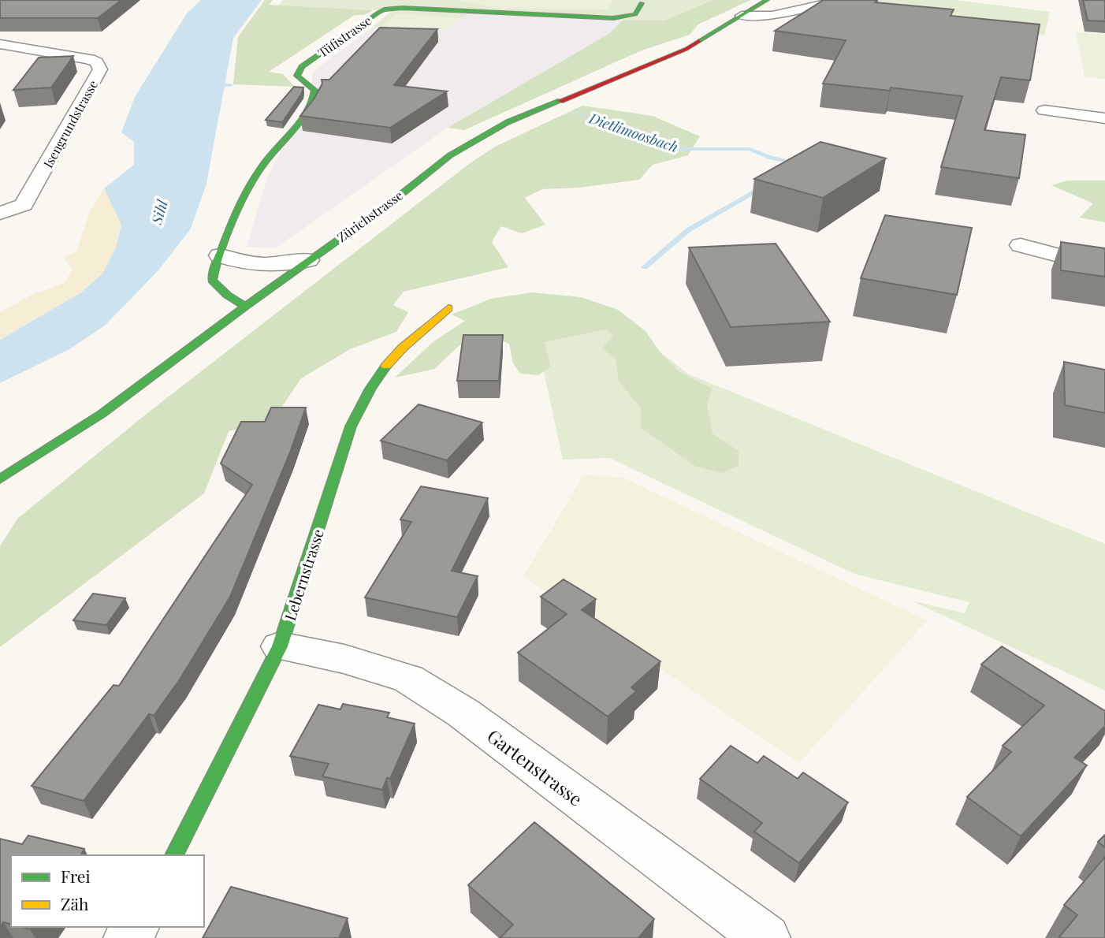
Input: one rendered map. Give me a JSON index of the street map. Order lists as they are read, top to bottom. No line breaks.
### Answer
{"streets":{"street":["Tüfistrasse","Isengrundstrasse","Zürichstrasse","Lebernstrasse","Gartenstrasse"]},"crossings":[["Tüfistrasse","Zürichstrasse"],["Lebernstrasse","Gartenstrasse"]],"water":["Dietlimoosbach","Sihl"],"legend":["Frei","Zäh"]}
